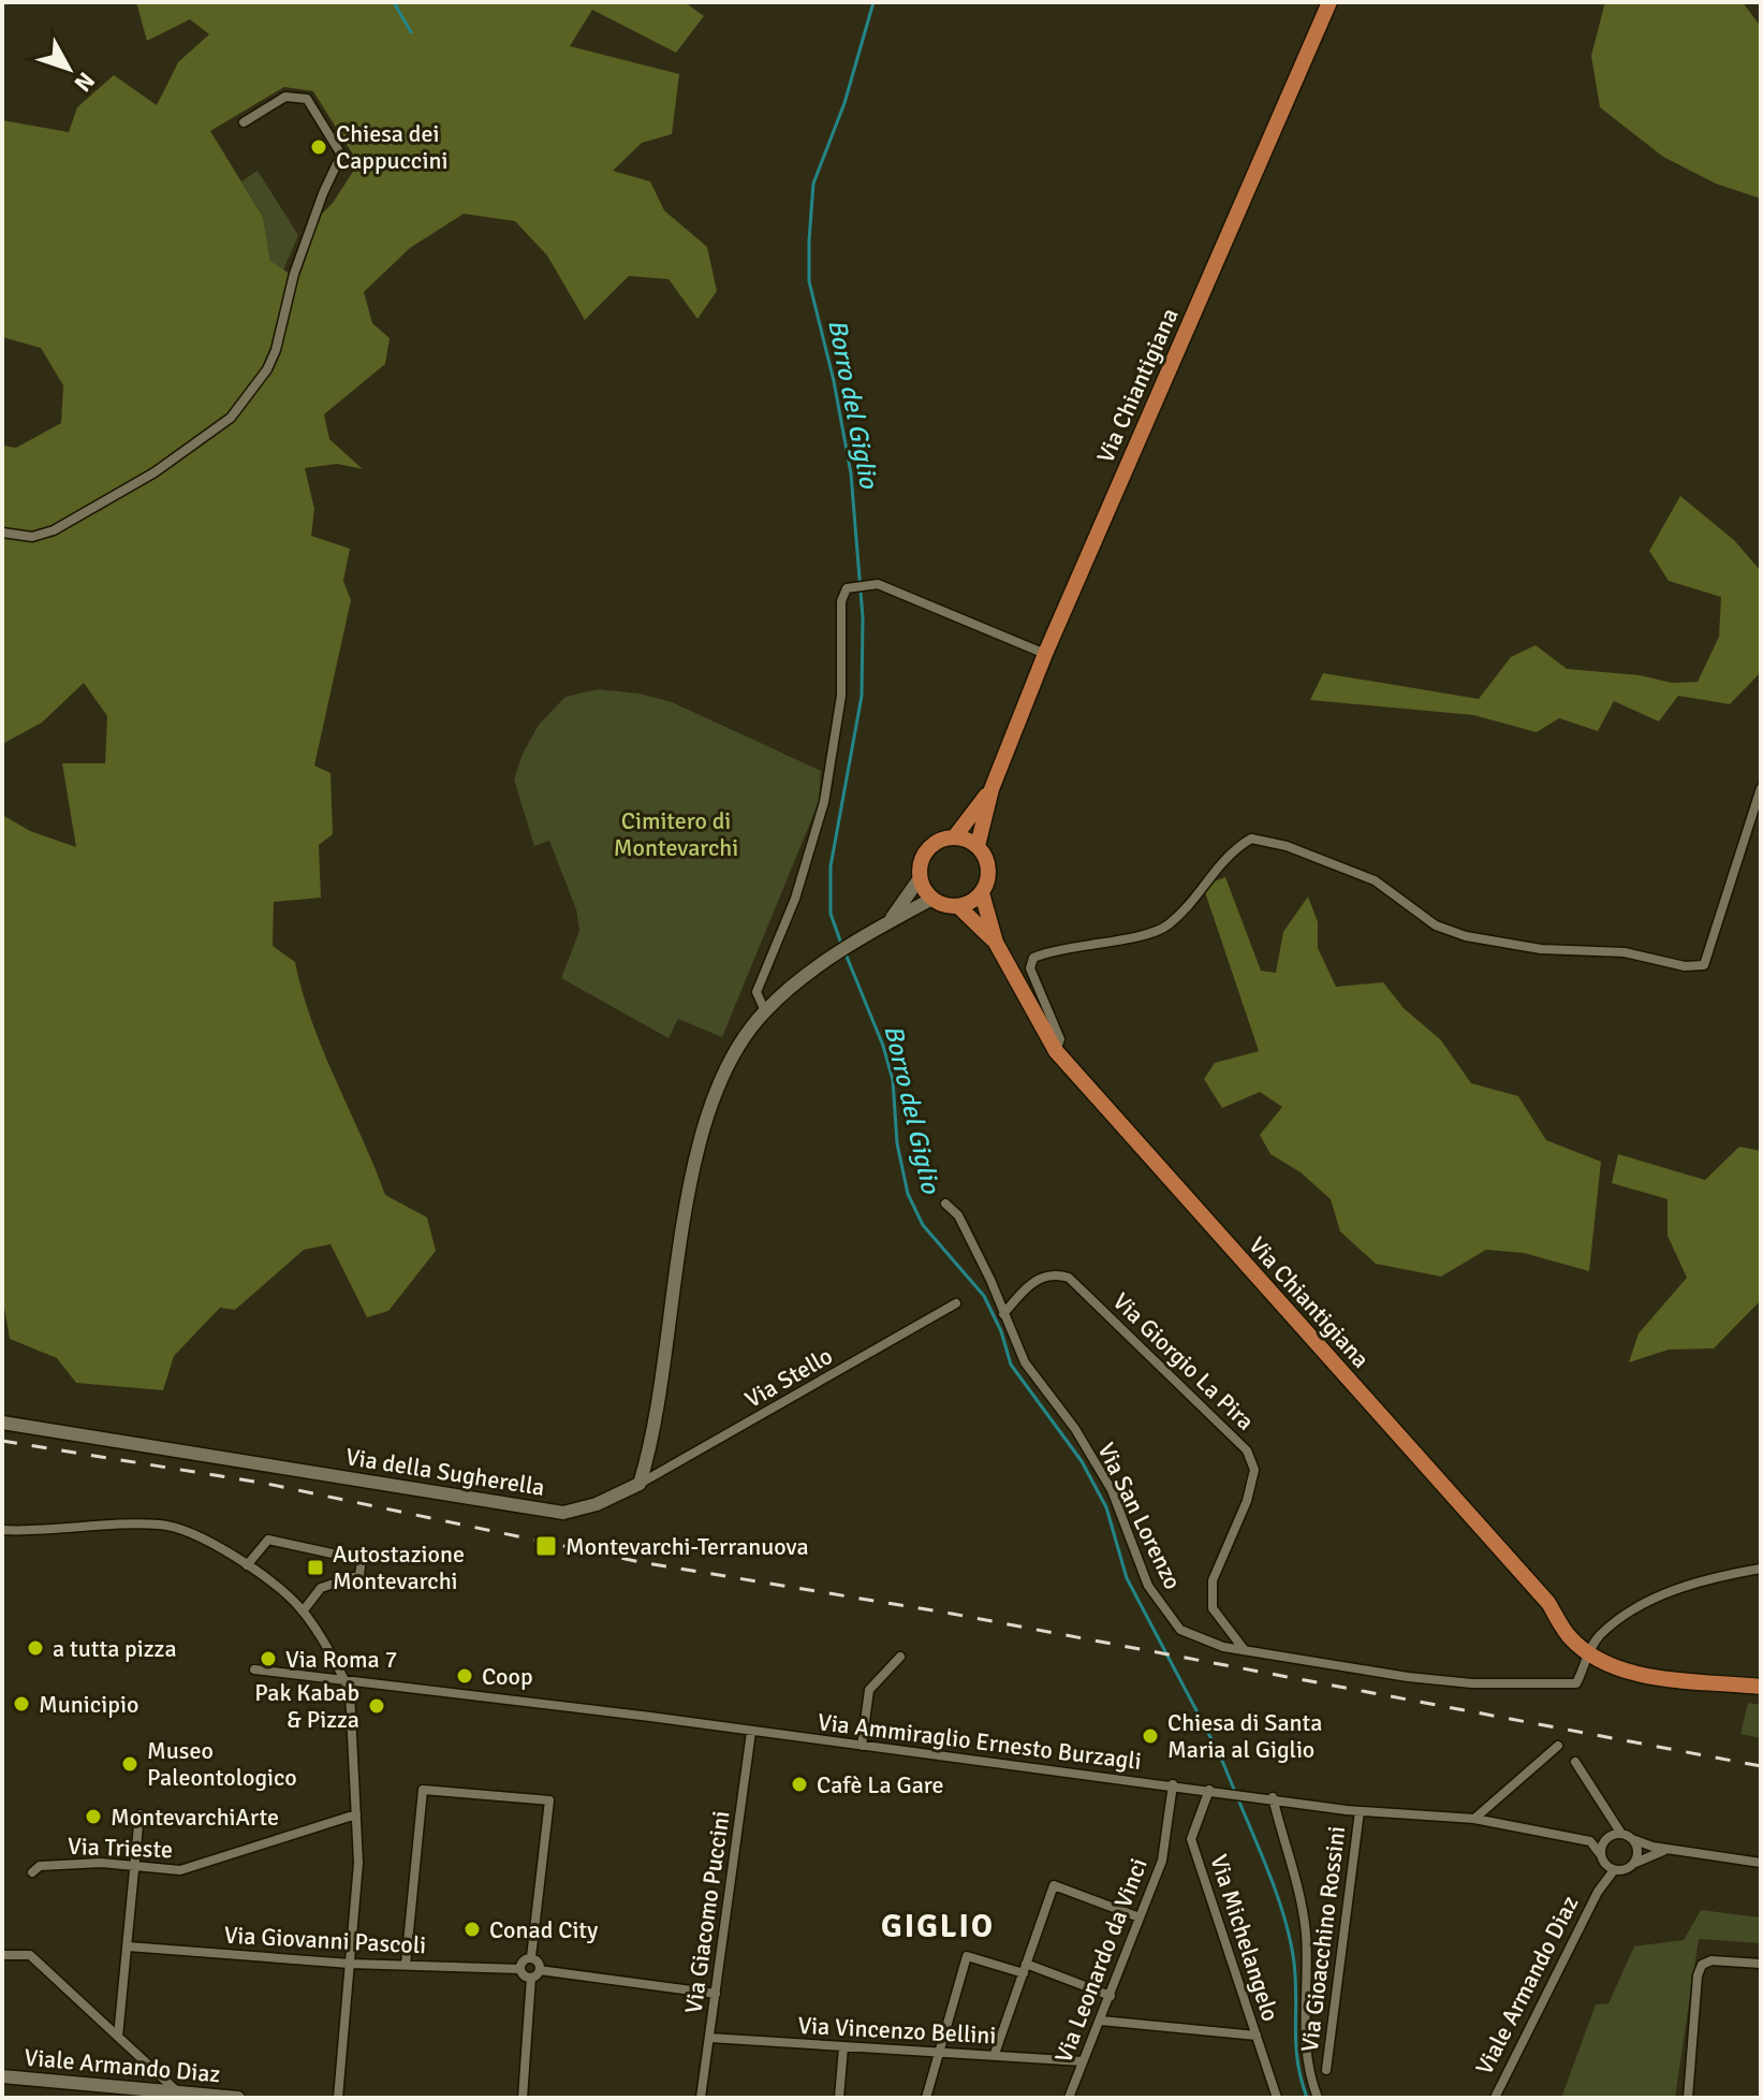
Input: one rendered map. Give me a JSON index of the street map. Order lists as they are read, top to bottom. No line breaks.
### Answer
{"streets":{"main road":["Via Chiantigiana"],"street":["Via Giorgio La Pira","Via Stello","Via della Sugherella","Via San Lorenzo","Via Ammiraglio Ernesto Burzagli","Via Trieste","Via Giacomo Puccini","Via Michelangelo","Via Gioacchino Rossini","Via Giovanni Pascoli","Via Leonardo da Vinci","Viale Armando Diaz","Via Vincenzo Bellini"]},"crossings":[["Via Chiantigiana","Via San Lorenzo"],["Via Giorgio La Pira","Via San Lorenzo"],["Via Stello","Via della Sugherella"],["Via Ammiraglio Ernesto Burzagli","Via Giacomo Puccini"],["Via Ammiraglio Ernesto Burzagli","Via Michelangelo"],["Via Ammiraglio Ernesto Burzagli","Via Gioacchino Rossini"],["Via Ammiraglio Ernesto Burzagli","Via Leonardo da Vinci"],["Via Ammiraglio Ernesto Burzagli","Viale Armando Diaz"],["Via Giacomo Puccini","Via Vincenzo Bellini"],["Via Leonardo da Vinci","Via Vincenzo Bellini"]],"districts":["GIGLIO"],"water":["Borro del Giglio"],"parks":["Cimitero di Montevarchi"],"places":{"other":["Chiesa dei Cappuccini","a tutta pizza","Via Roma 7","Coop","Municipio","Pak Kabab & Pizza","Chiesa di Santa Maria al Giglio","Museo Paleontologico","Cafè La Gare","MontevarchiArte","Conad City"],"transit":["Montevarchi-Terranuova","Autostazione Montevarchi"]},"north":"bottom right"}
